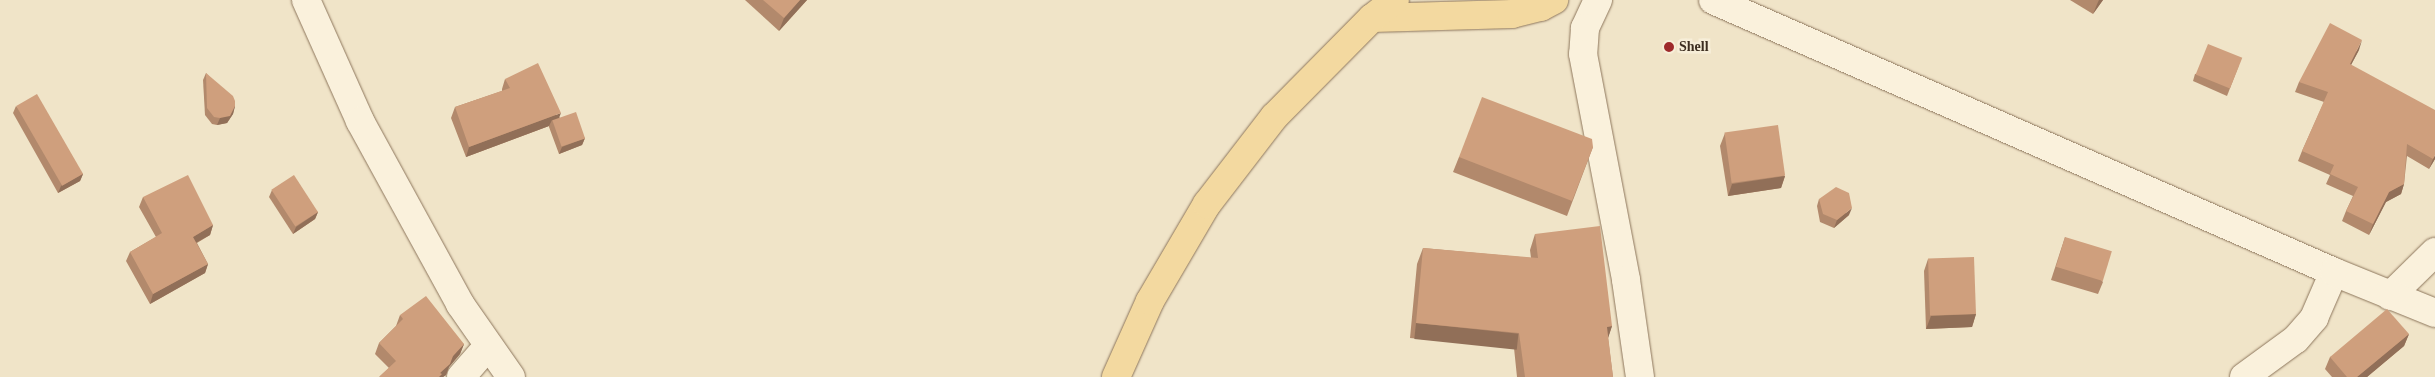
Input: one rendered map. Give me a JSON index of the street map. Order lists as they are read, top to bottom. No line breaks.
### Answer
{"places":["Shell"]}
